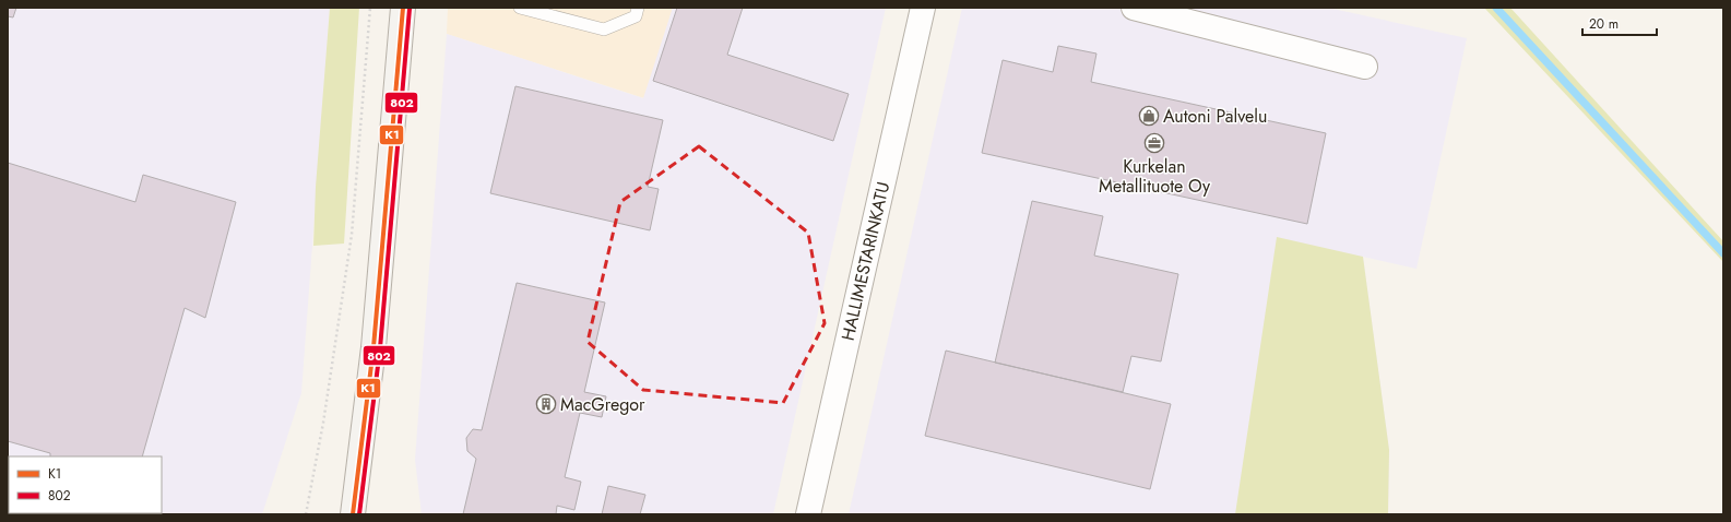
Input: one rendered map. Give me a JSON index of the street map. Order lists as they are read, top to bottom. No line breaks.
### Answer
{"streets":{"street":["HALLIMESTARINKATU"]},"places":{"shop":["Autoni Palvelu"],"office":["Kurkelan Metallituote Oy"],"building":["MacGregor"]},"lines":["transit line K1","transit line 802"],"legend":["K1","802"],"scale_bar":"20 m"}
